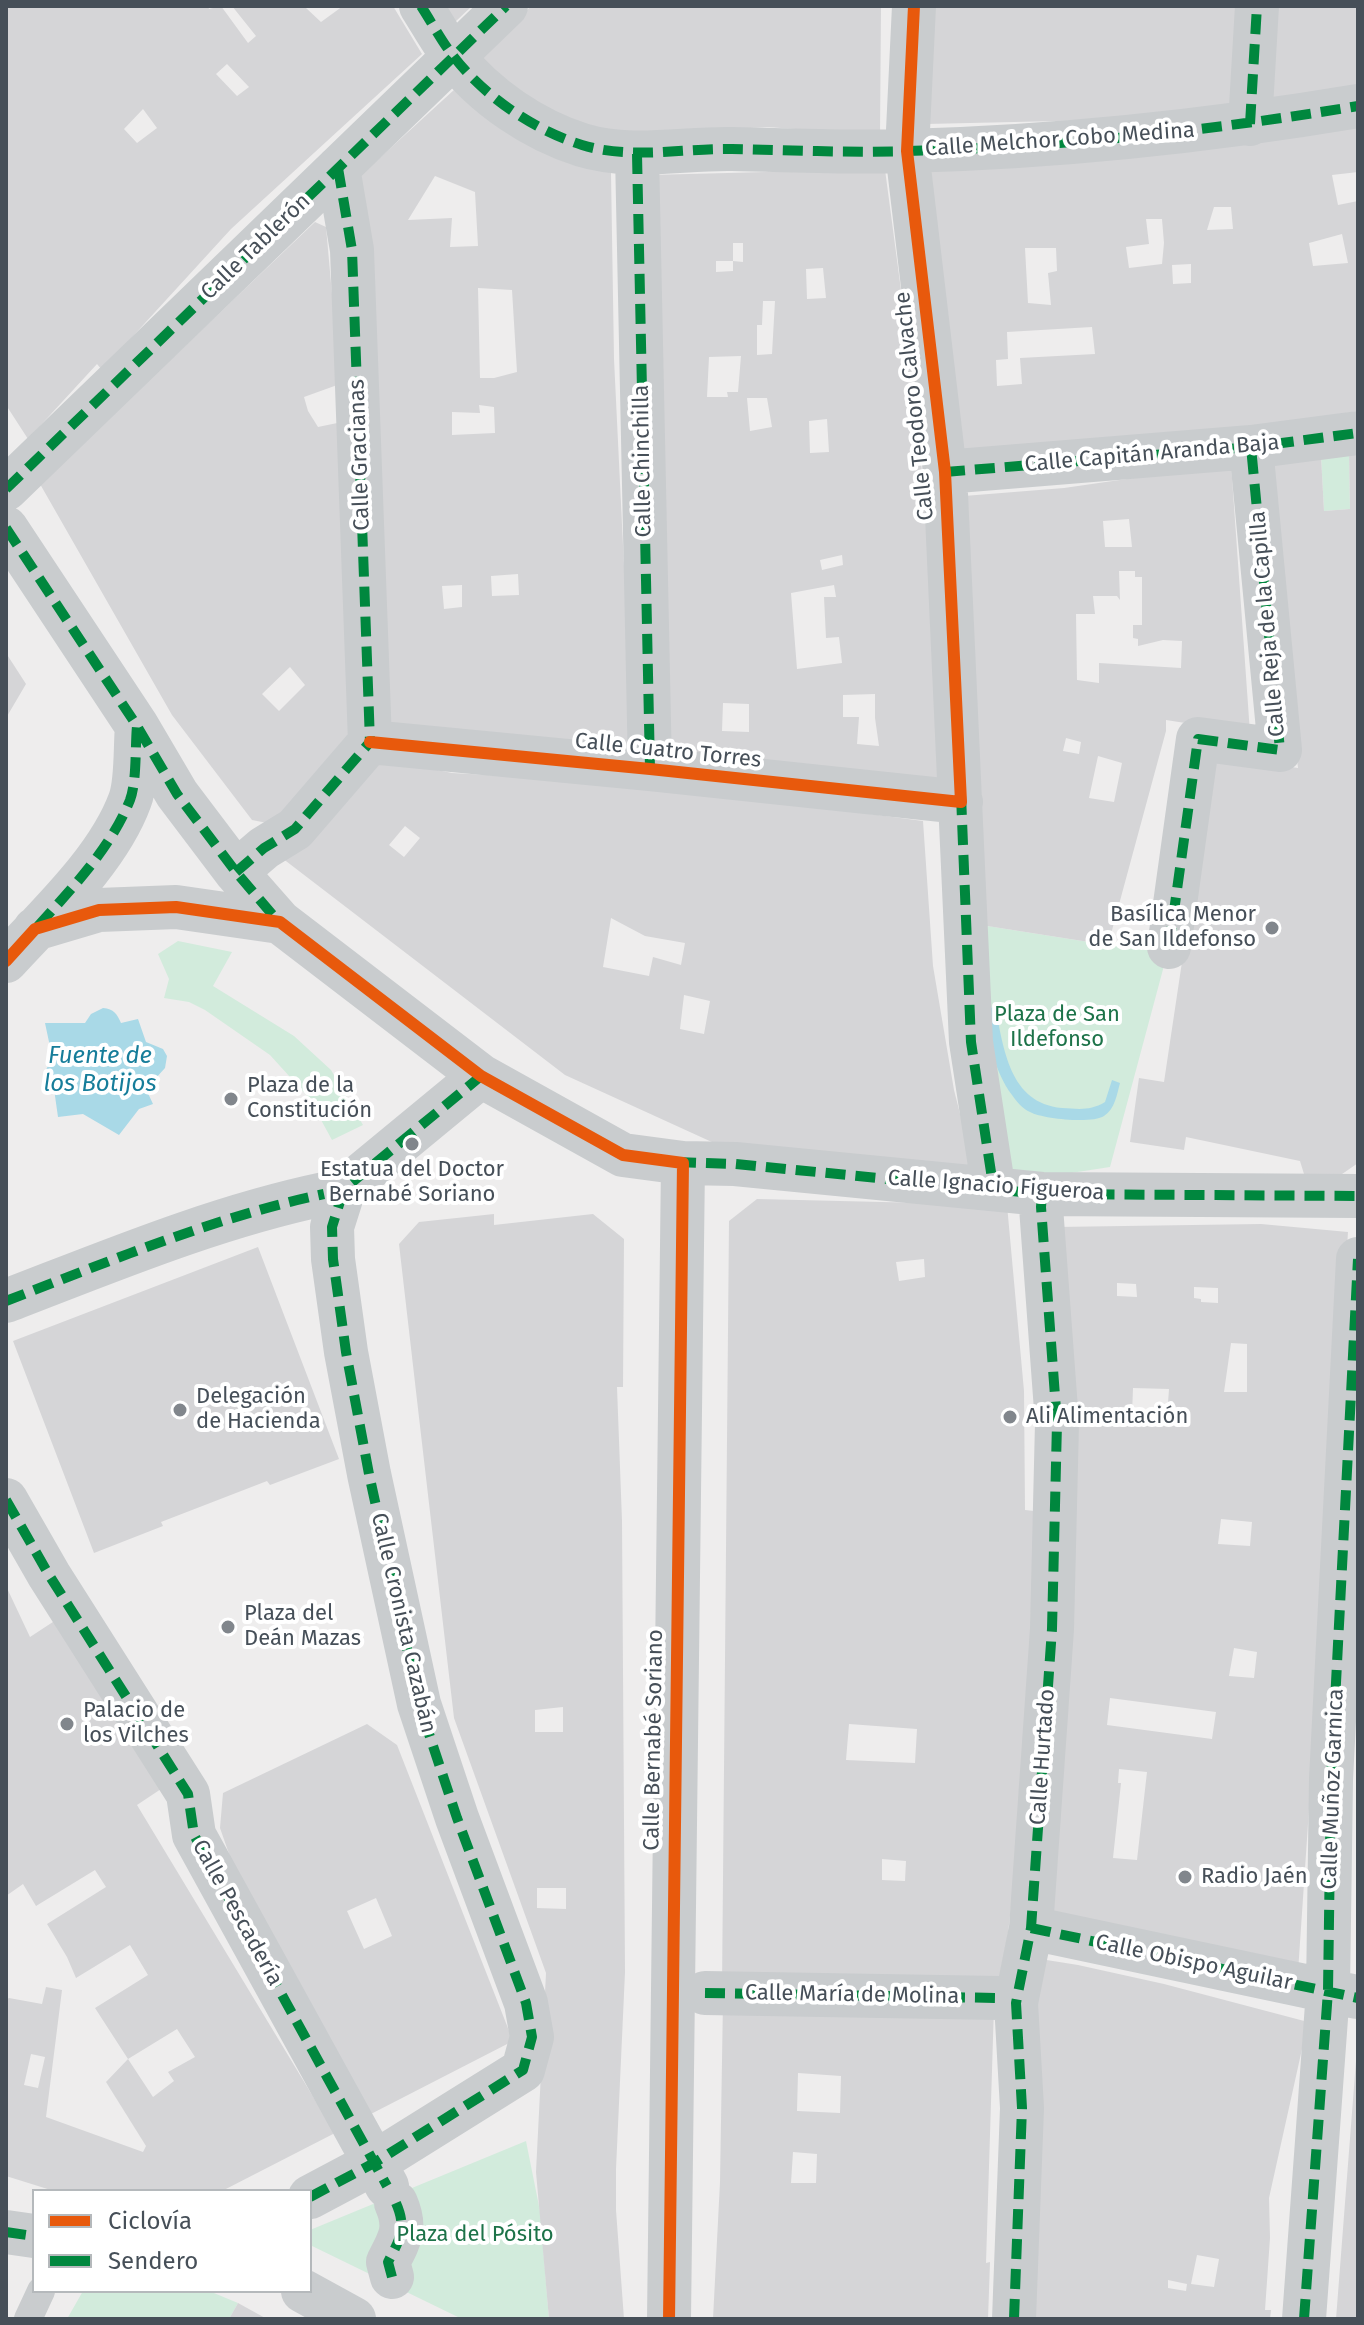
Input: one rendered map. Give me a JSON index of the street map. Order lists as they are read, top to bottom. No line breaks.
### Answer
{"streets":{"street":["Calle Melchor Cobo Medina","Calle Tablerón","Calle Teodoro Calvache","Calle Capitán Aranda Baja","Calle Gracianas","Calle Chinchilla","Calle Reja de la Capilla","Calle Cuatro Torres","Calle Ignacio Figueroa","Calle Cronista Cazabán","Calle Bernabé Soriano","Calle Hurtado","Calle Muñoz Garnica","Calle Pescadería","Calle Obispo Aguilar","Calle María de Molina"]},"crossings":[["Calle Melchor Cobo Medina","Calle Tablerón"],["Calle Melchor Cobo Medina","Calle Teodoro Calvache"],["Calle Melchor Cobo Medina","Calle Chinchilla"],["Calle Tablerón","Calle Gracianas"],["Calle Teodoro Calvache","Calle Capitán Aranda Baja"],["Calle Teodoro Calvache","Calle Cuatro Torres"],["Calle Capitán Aranda Baja","Calle Reja de la Capilla"],["Calle Gracianas","Calle Cuatro Torres"],["Calle Chinchilla","Calle Cuatro Torres"],["Calle Ignacio Figueroa","Calle Cronista Cazabán"],["Calle Ignacio Figueroa","Calle Bernabé Soriano"],["Calle Ignacio Figueroa","Calle Hurtado"],["Calle Cronista Cazabán","Calle Pescadería"],["Calle Hurtado","Calle Obispo Aguilar"],["Calle Muñoz Garnica","Calle Obispo Aguilar"]],"water":["Fuente de los Botijos"],"parks":["Plaza de San Ildefonso","Plaza del Pósito"],"places":["Basílica Menor de San Ildefonso","Plaza de la Constitución","Estatua del Doctor Bernabé Soriano","Delegación de Hacienda","Ali Alimentación","Plaza del Deán Mazas","Palacio de los Vilches","Radio Jaén"],"legend":["Ciclovía","Sendero"]}
